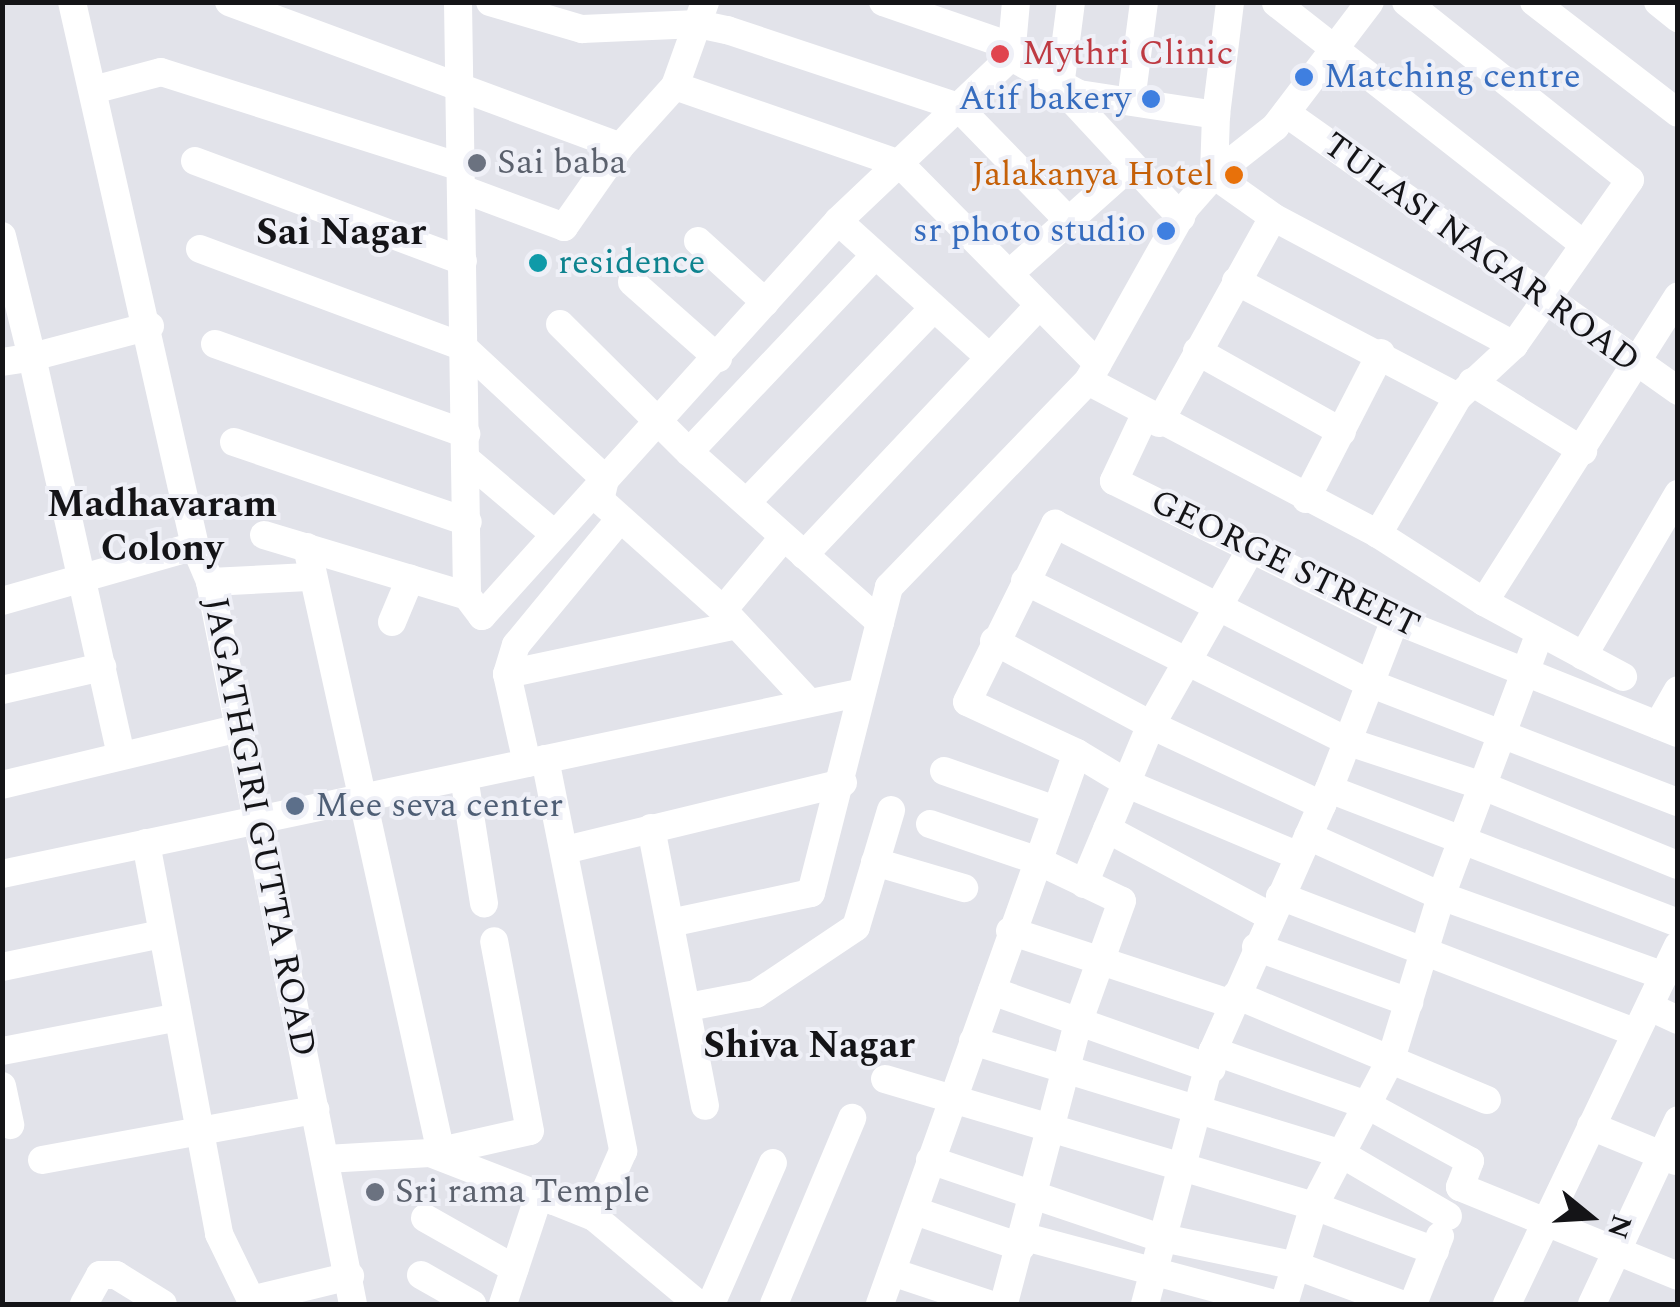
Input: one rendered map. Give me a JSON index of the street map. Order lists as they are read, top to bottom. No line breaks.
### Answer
{"streets":{"street":["TULASI NAGAR ROAD","GEORGE STREET","JAGATHGIRI GUTTA ROAD"]},"districts":["Sai Nagar","Madhavaram Colony","Shiva Nagar"],"places":["Mythri Clinic","Matching centre","Atif bakery","Sai baba","Jalakanya Hotel","sr photo studio","residence","Mee seva center","Sri rama Temple"],"north":"right"}
